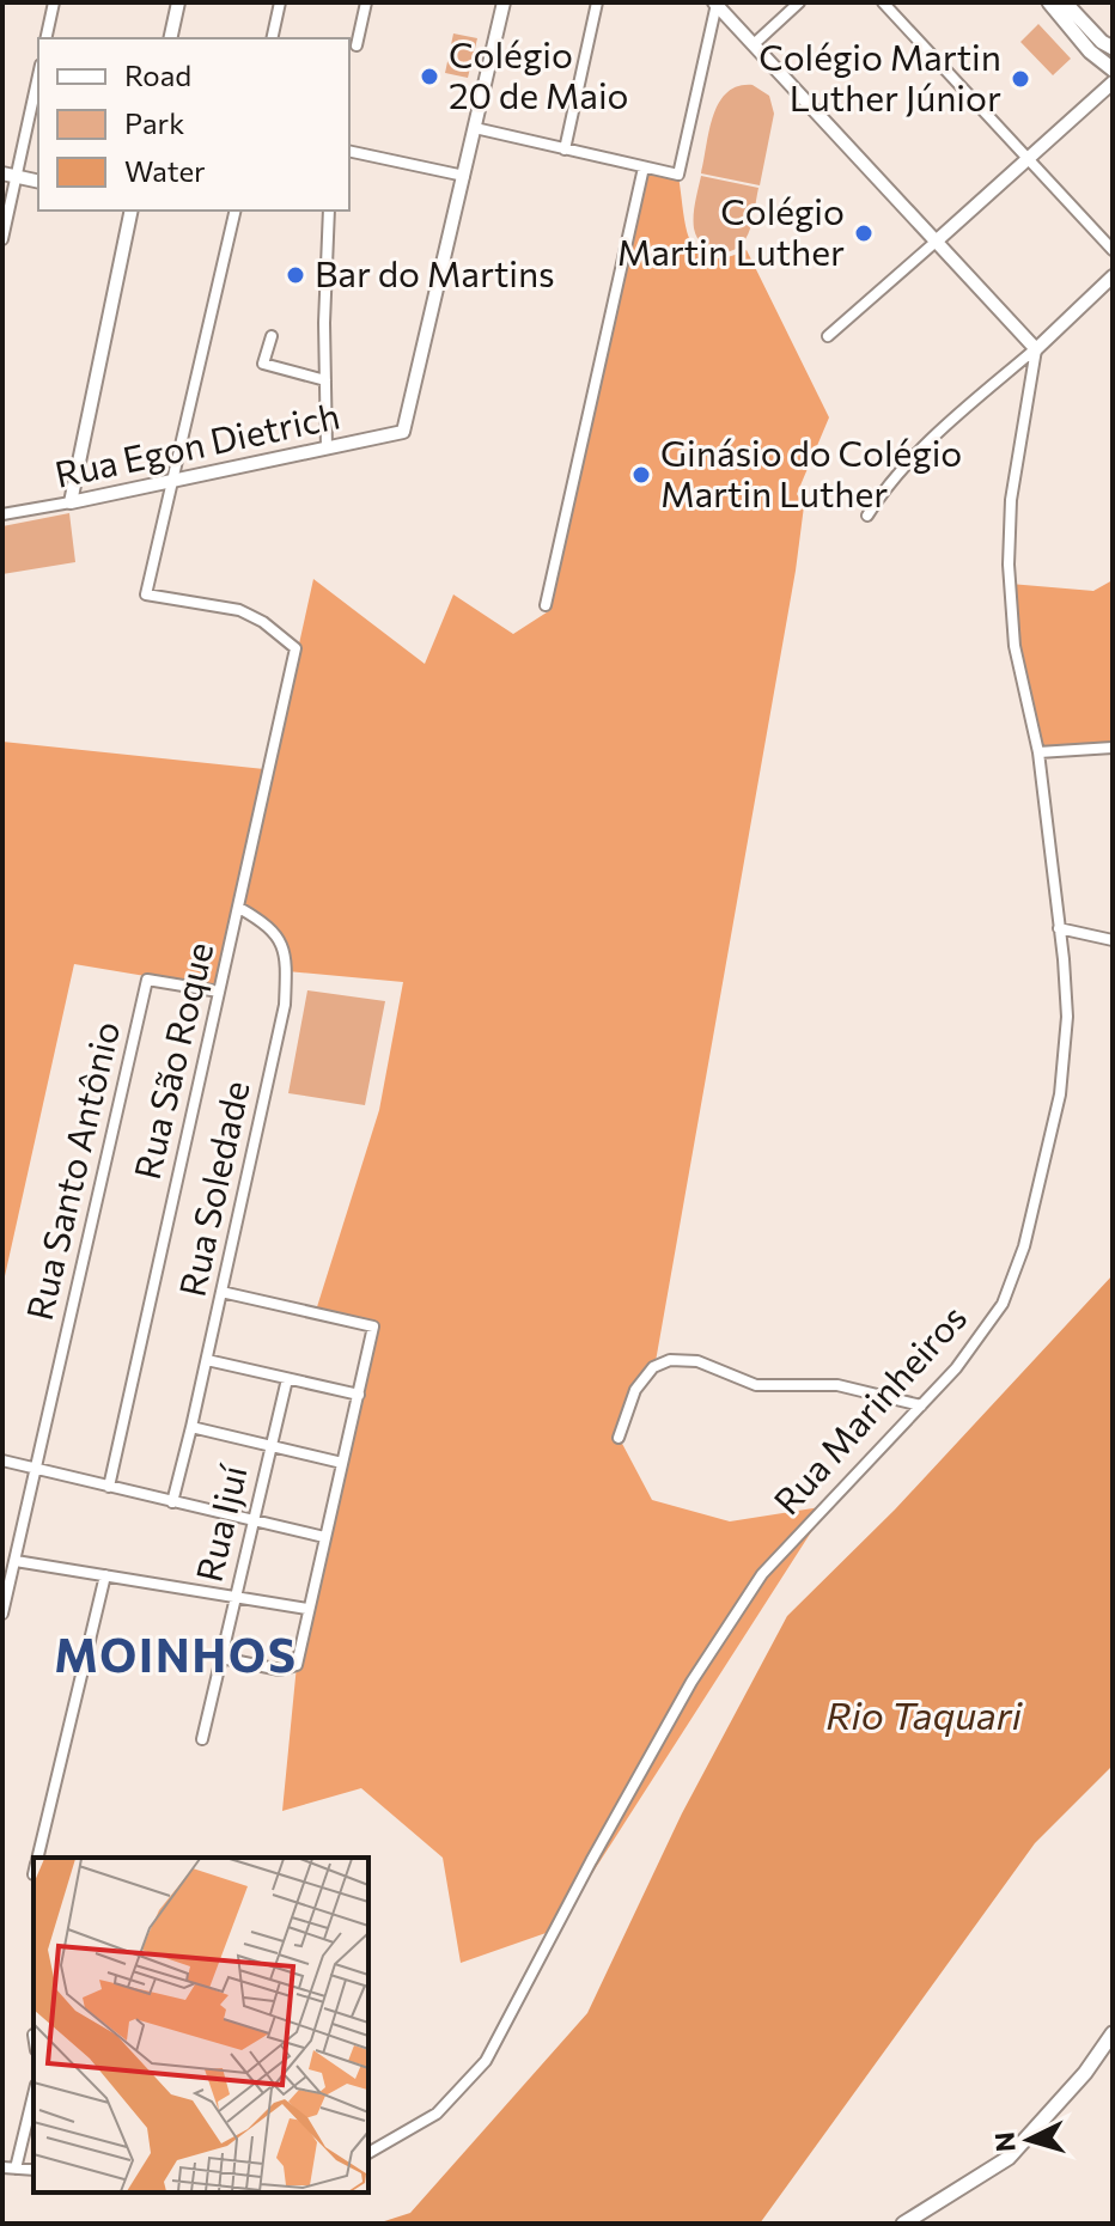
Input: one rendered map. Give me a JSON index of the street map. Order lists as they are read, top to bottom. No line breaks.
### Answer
{"streets":{"street":["Rua Egon Dietrich","Rua São Roque","Rua Santo Antônio","Rua Soledade","Rua Marinheiros","Rua Ijuí"]},"crossings":[["Rua Egon Dietrich","Rua São Roque"],["Rua São Roque","Rua Santo Antônio"],["Rua São Roque","Rua Soledade"]],"districts":["MOINHOS"],"water":["Rio Taquari"],"places":["Colégio 20 de Maio","Colégio Martin Luther Júnior","Colégio Martin Luther","Bar do Martins","Ginásio do Colégio Martin Luther"],"legend":["Road","Park","Water"],"north":"left"}
